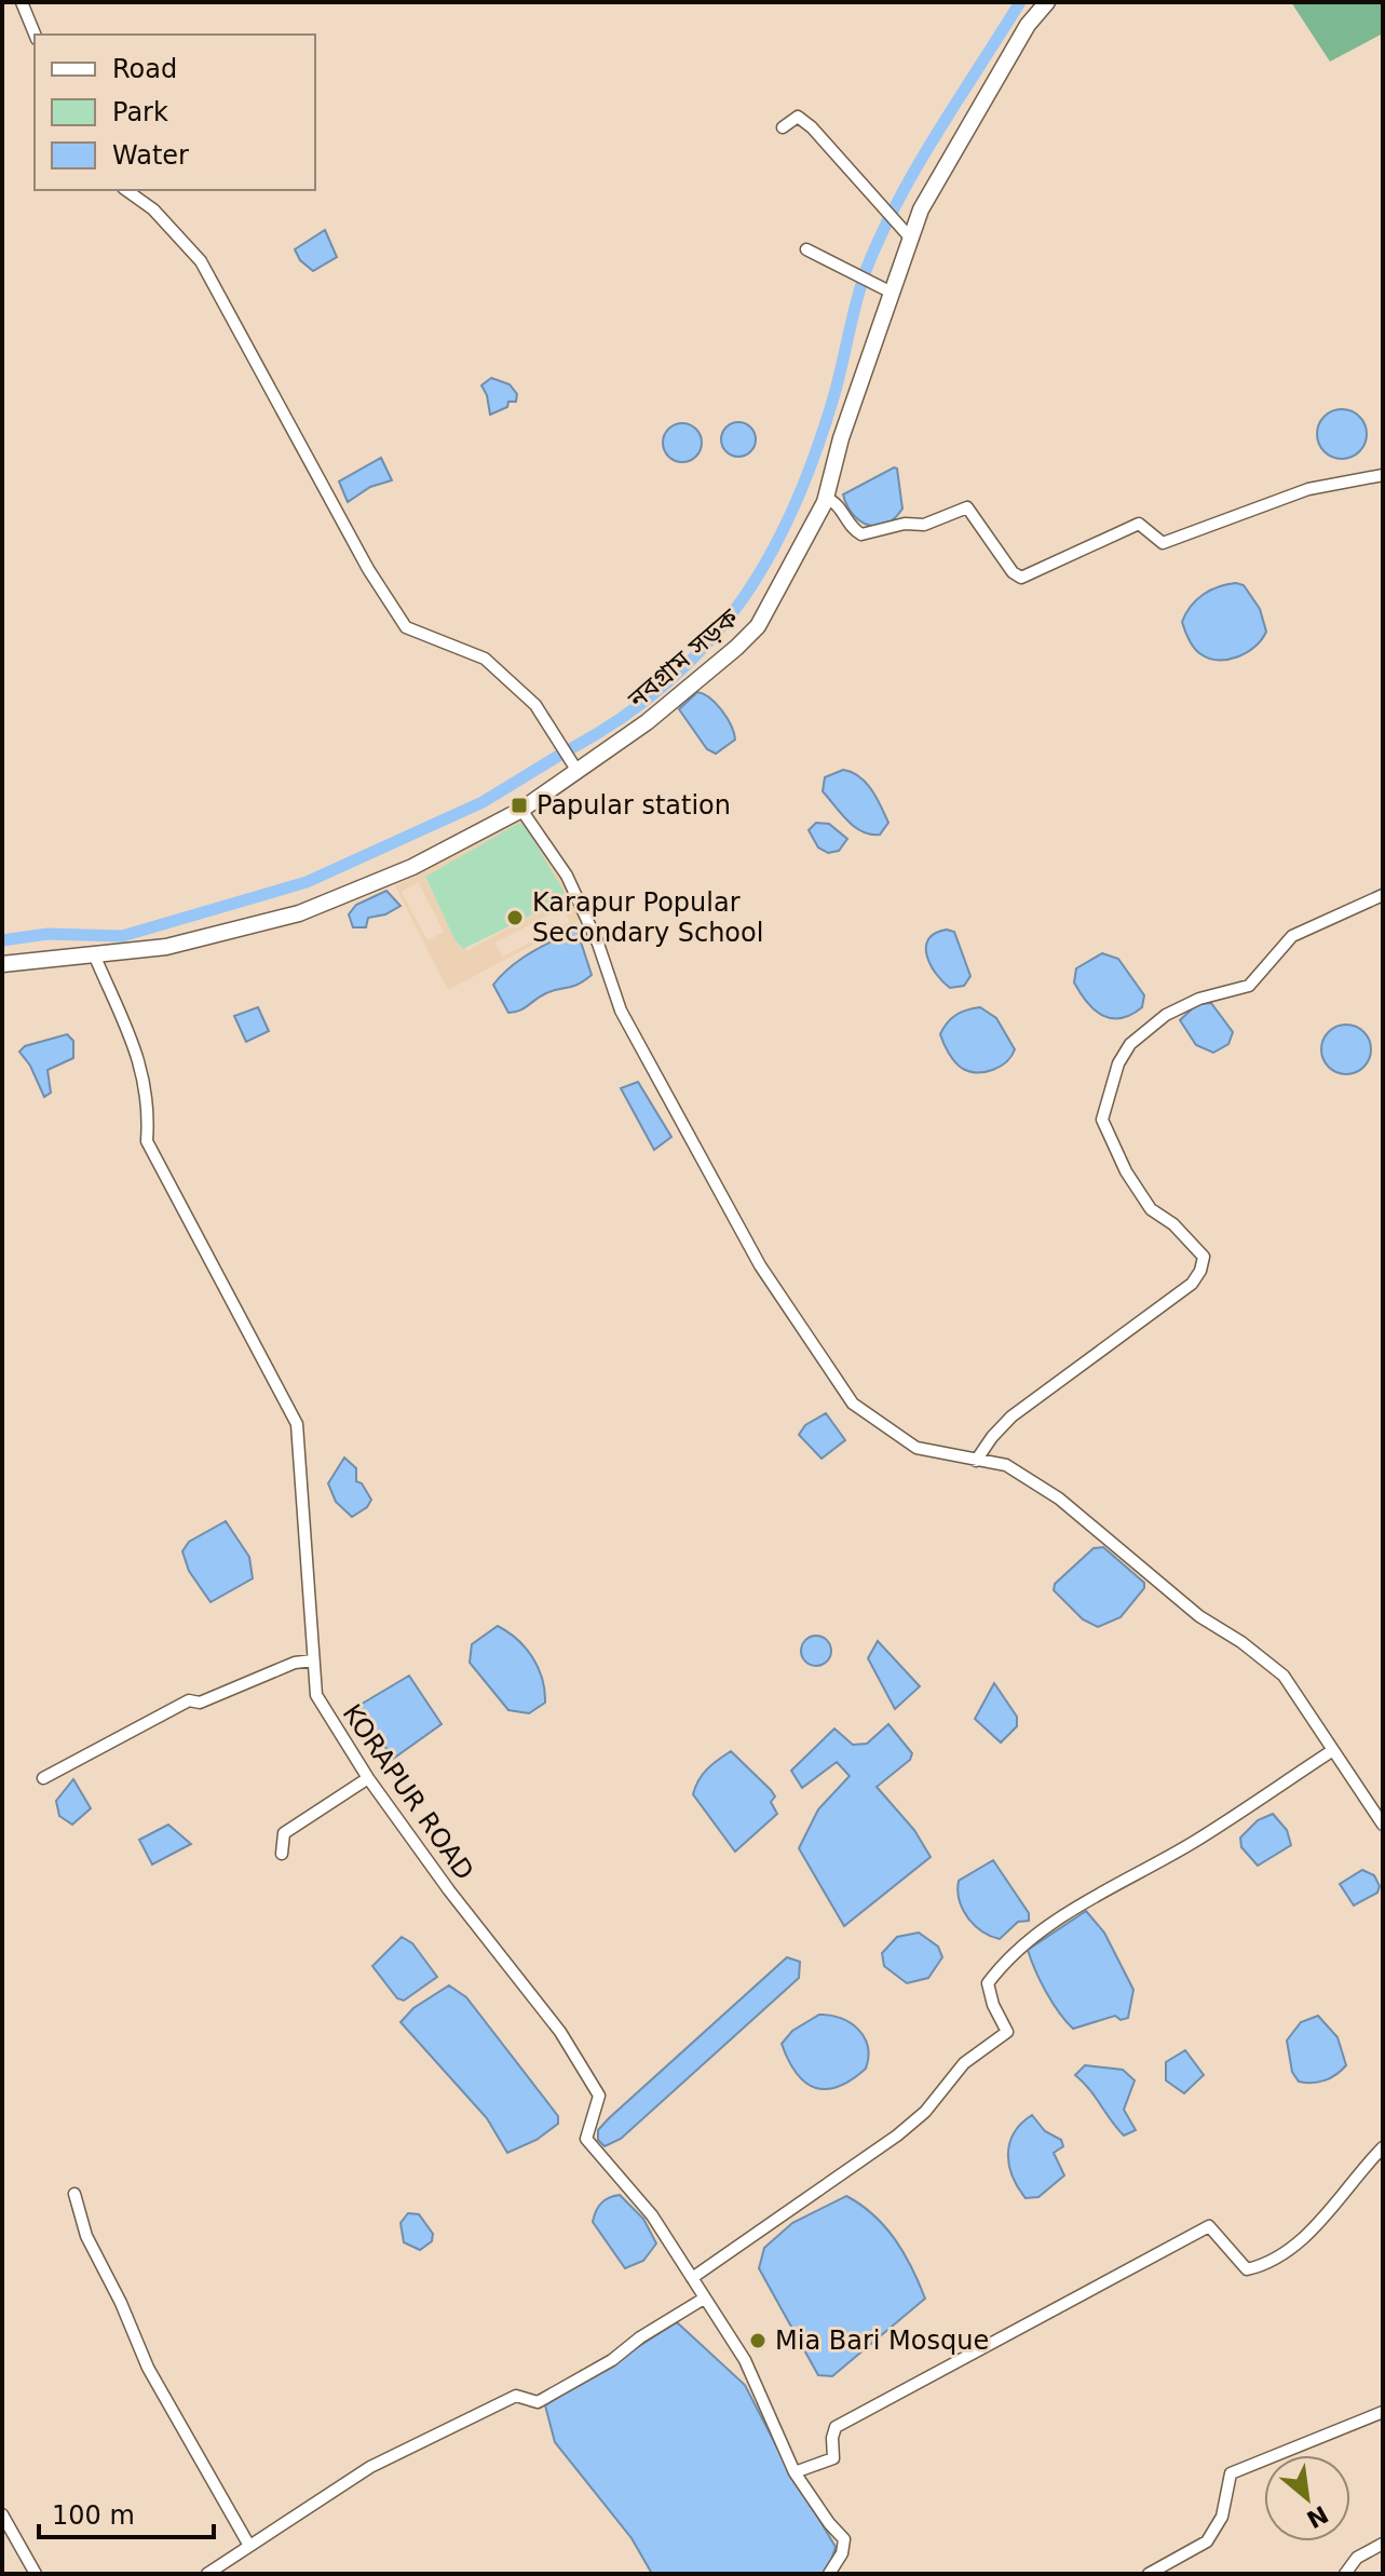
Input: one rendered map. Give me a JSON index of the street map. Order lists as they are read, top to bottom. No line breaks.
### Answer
{"streets":{"main road":["নবগ্রাম সড়ক"],"street":["KORAPUR ROAD"]},"crossings":[["নবগ্রাম সড়ক","KORAPUR ROAD"]],"places":{"transit":["Papular station"],"other":["Karapur Popular Secondary School","Mia Bari Mosque"]},"legend":["Road","Park","Water"],"scale_bar":"100 m","north":"bottom right"}
